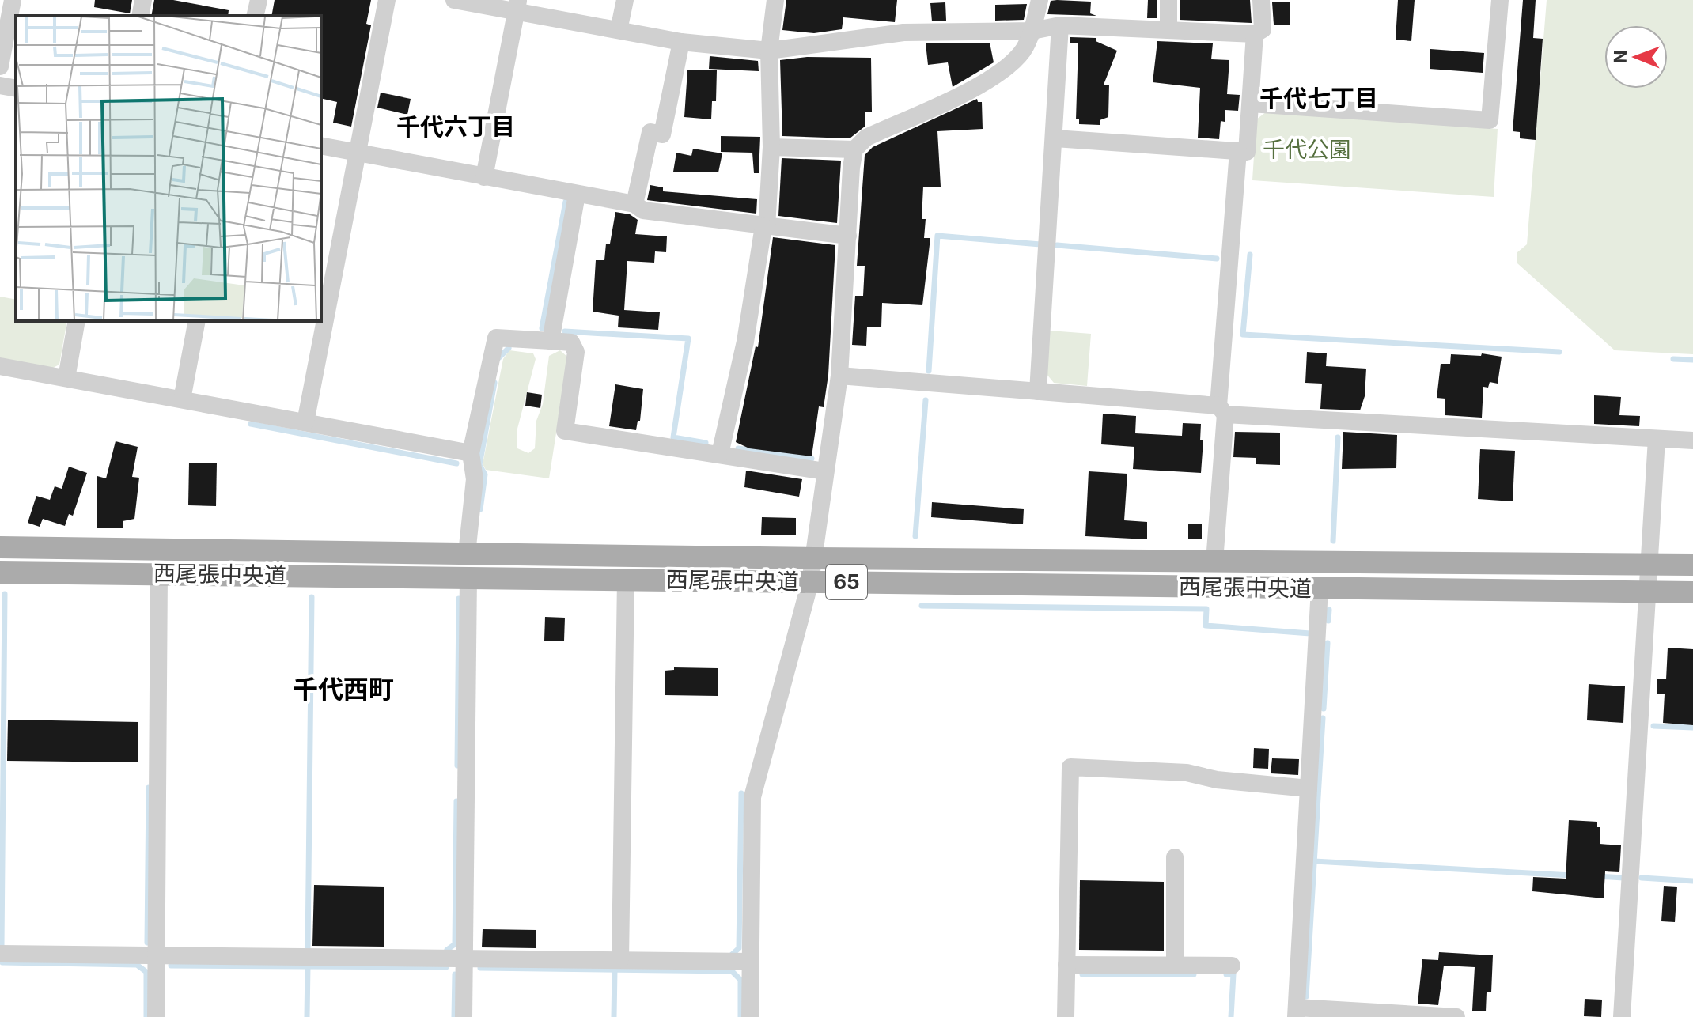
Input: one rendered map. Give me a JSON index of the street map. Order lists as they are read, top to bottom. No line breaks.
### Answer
{"streets":{"main road":["西尾張中央道","65"]},"districts":["千代七丁目","千代六丁目","千代西町"],"parks":["千代公園"],"north":"left"}
